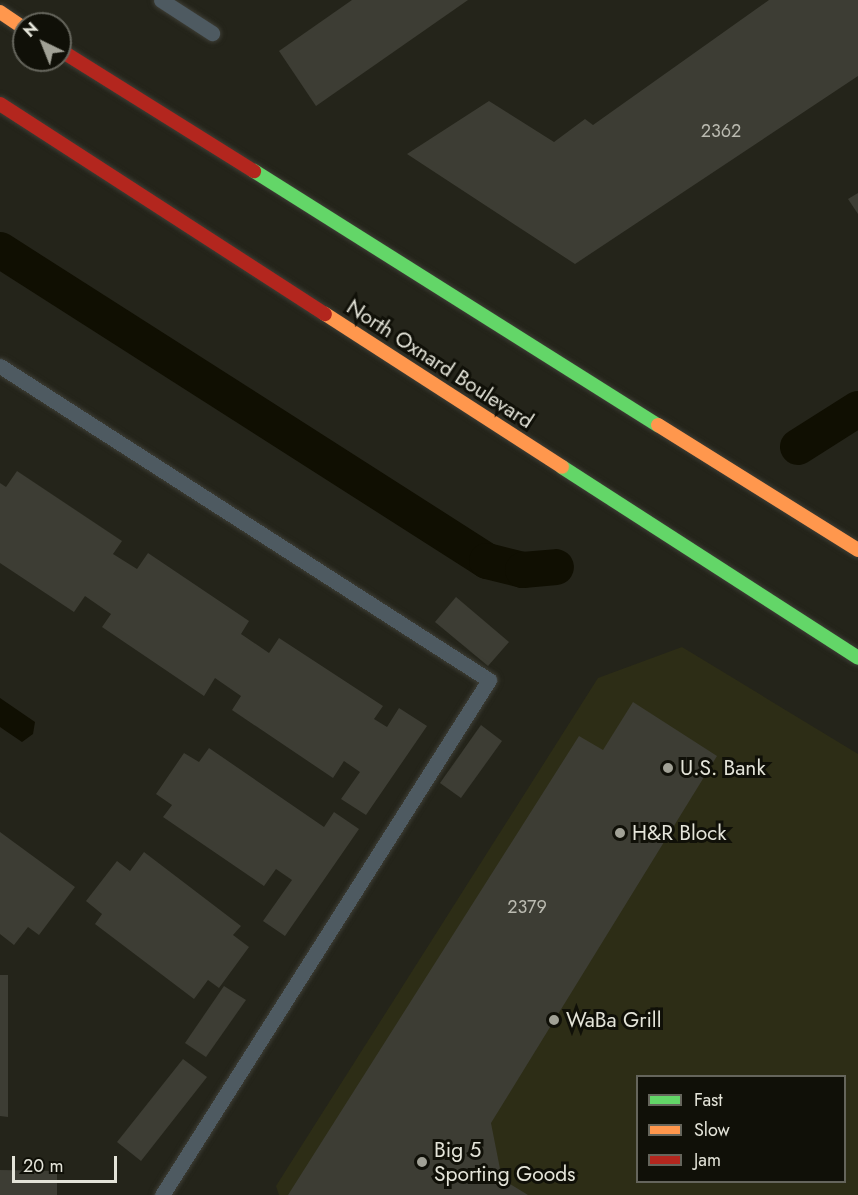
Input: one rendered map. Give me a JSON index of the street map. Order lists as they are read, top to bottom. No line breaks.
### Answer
{"streets":{"main road":["North Oxnard Boulevard"]},"places":["U.S. Bank","H&R Block","WaBa Grill","Big 5 Sporting Goods"],"house_numbers":["2362","2379"],"legend":["Fast","Slow","Jam"],"scale_bar":"20 m","north":"top left"}
